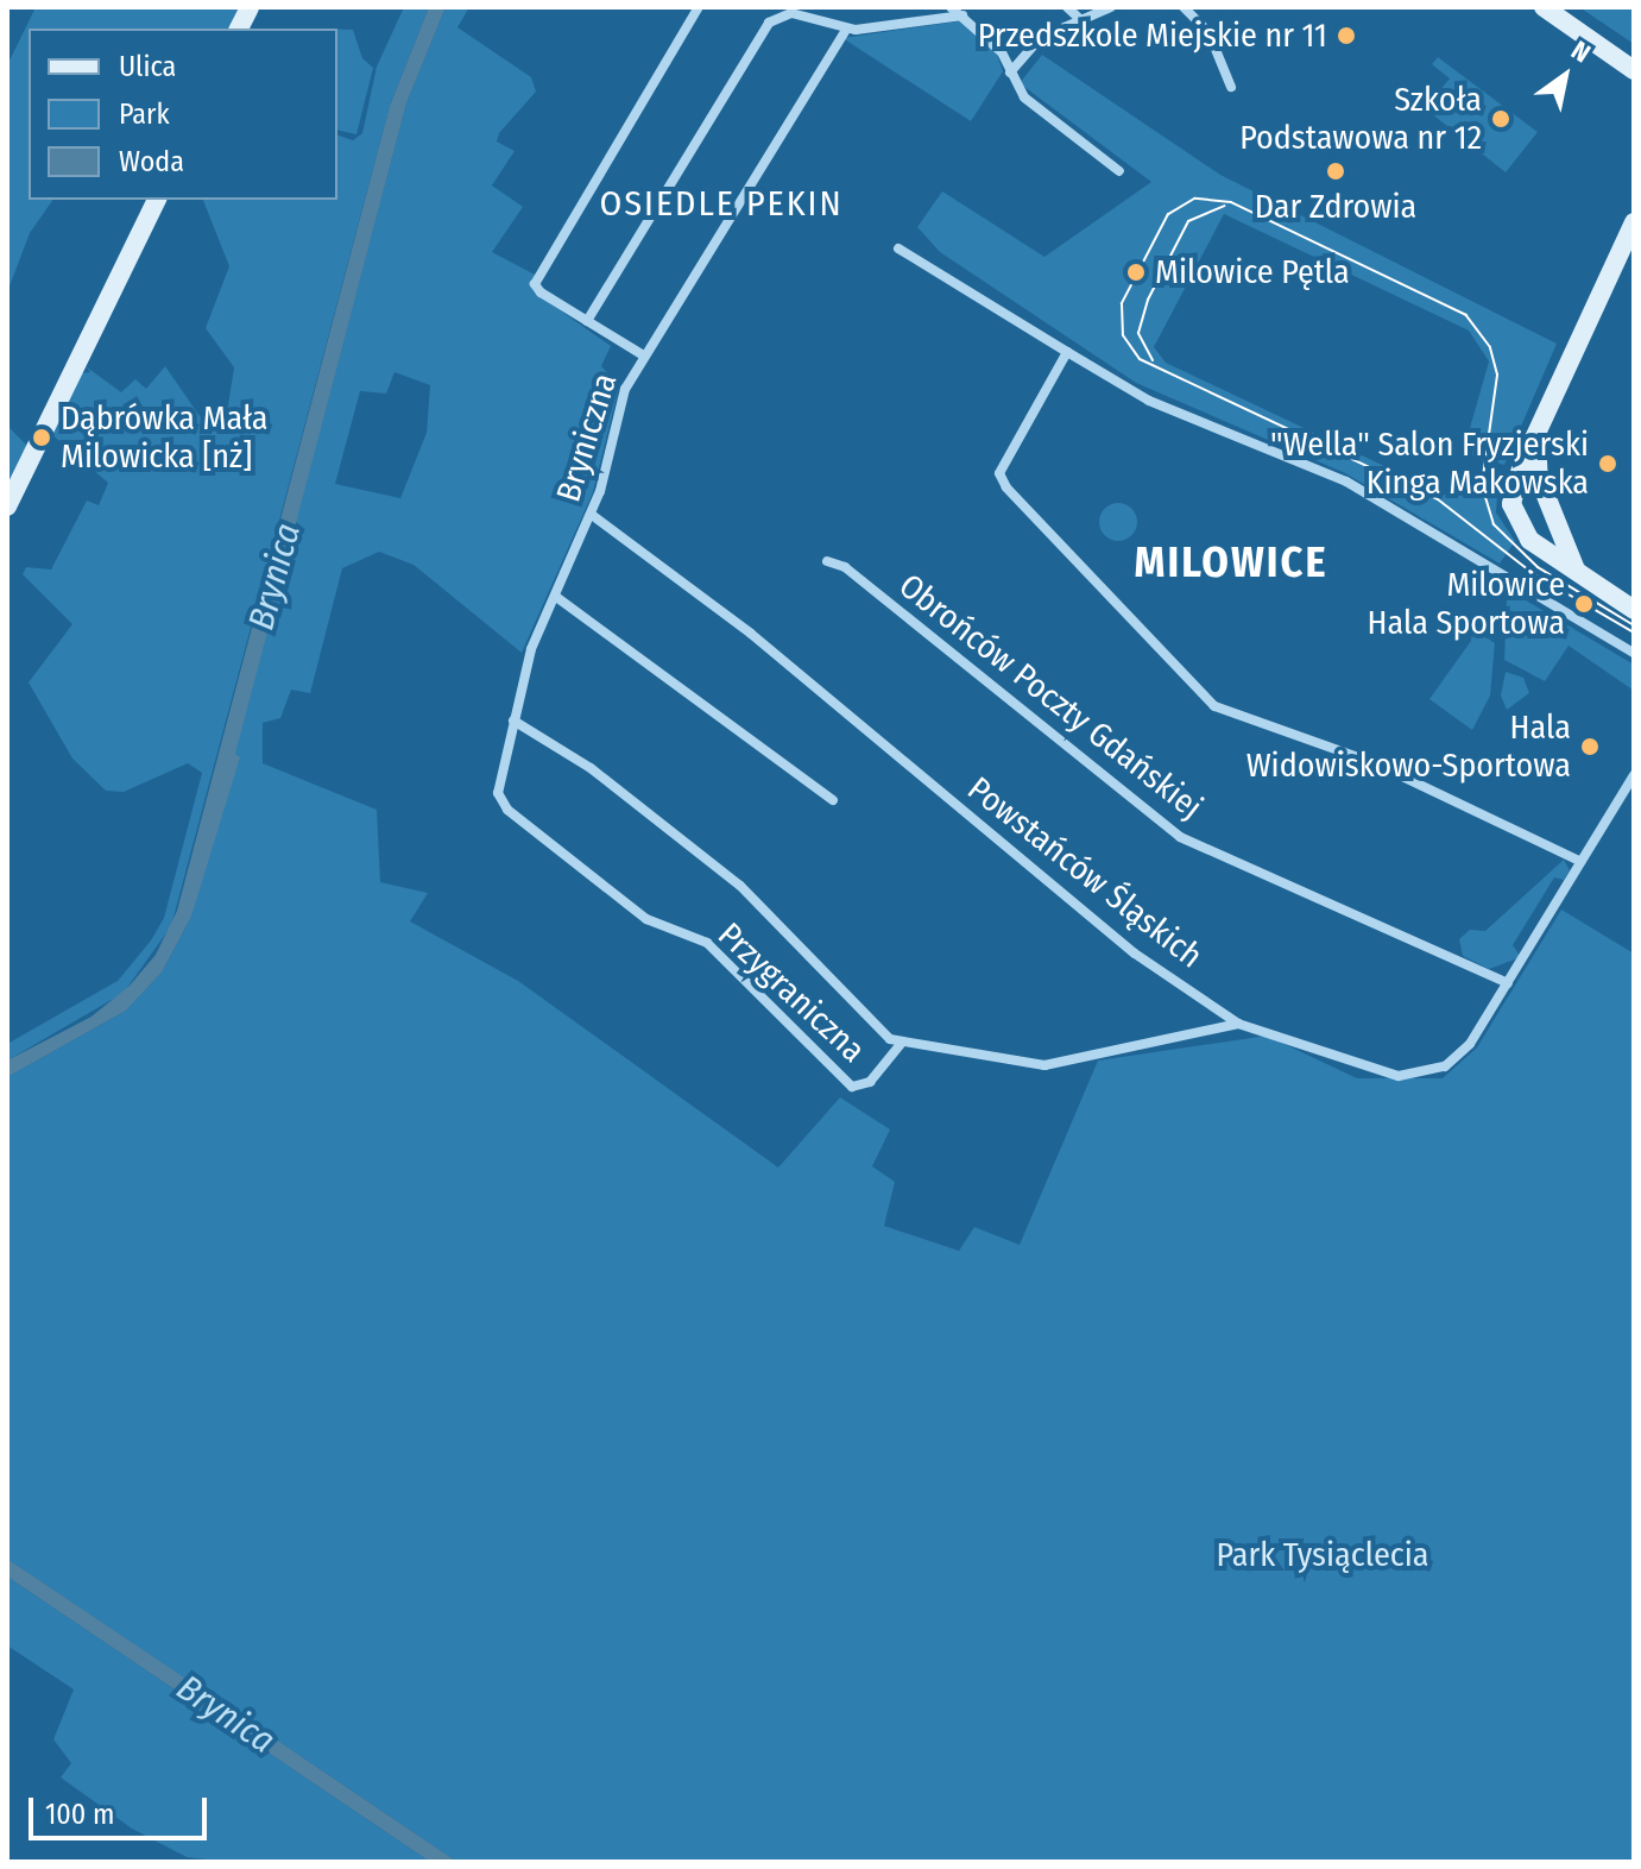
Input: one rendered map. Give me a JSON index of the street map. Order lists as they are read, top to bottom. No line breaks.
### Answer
{"streets":{"street":["Bryniczna","Obrońców Poczty Gdańskiej","Powstańców Śląskich","Przygraniczna"]},"crossings":[["Bryniczna","Powstańców Śląskich"],["Bryniczna","Przygraniczna"],["Obrońców Poczty Gdańskiej","Powstańców Śląskich"],["Powstańców Śląskich","Przygraniczna"]],"districts":["OSIEDLE PEKIN","MILOWICE"],"water":["Brynica"],"parks":["Park Tysiąclecia"],"places":["Przedszkole Miejskie nr 11","Szkoła Podstawowa nr 12","Dar Zdrowia","Milowice Pętla","Dąbrówka Mała Milowicka [nż]","\"Wella\" Salon Fryzjerski Kinga Makowska","Milowice Hala Sportowa","Hala Widowiskowo-Sportowa"],"legend":["Ulica","Park","Woda"],"scale_bar":"100 m","north":"top right"}
